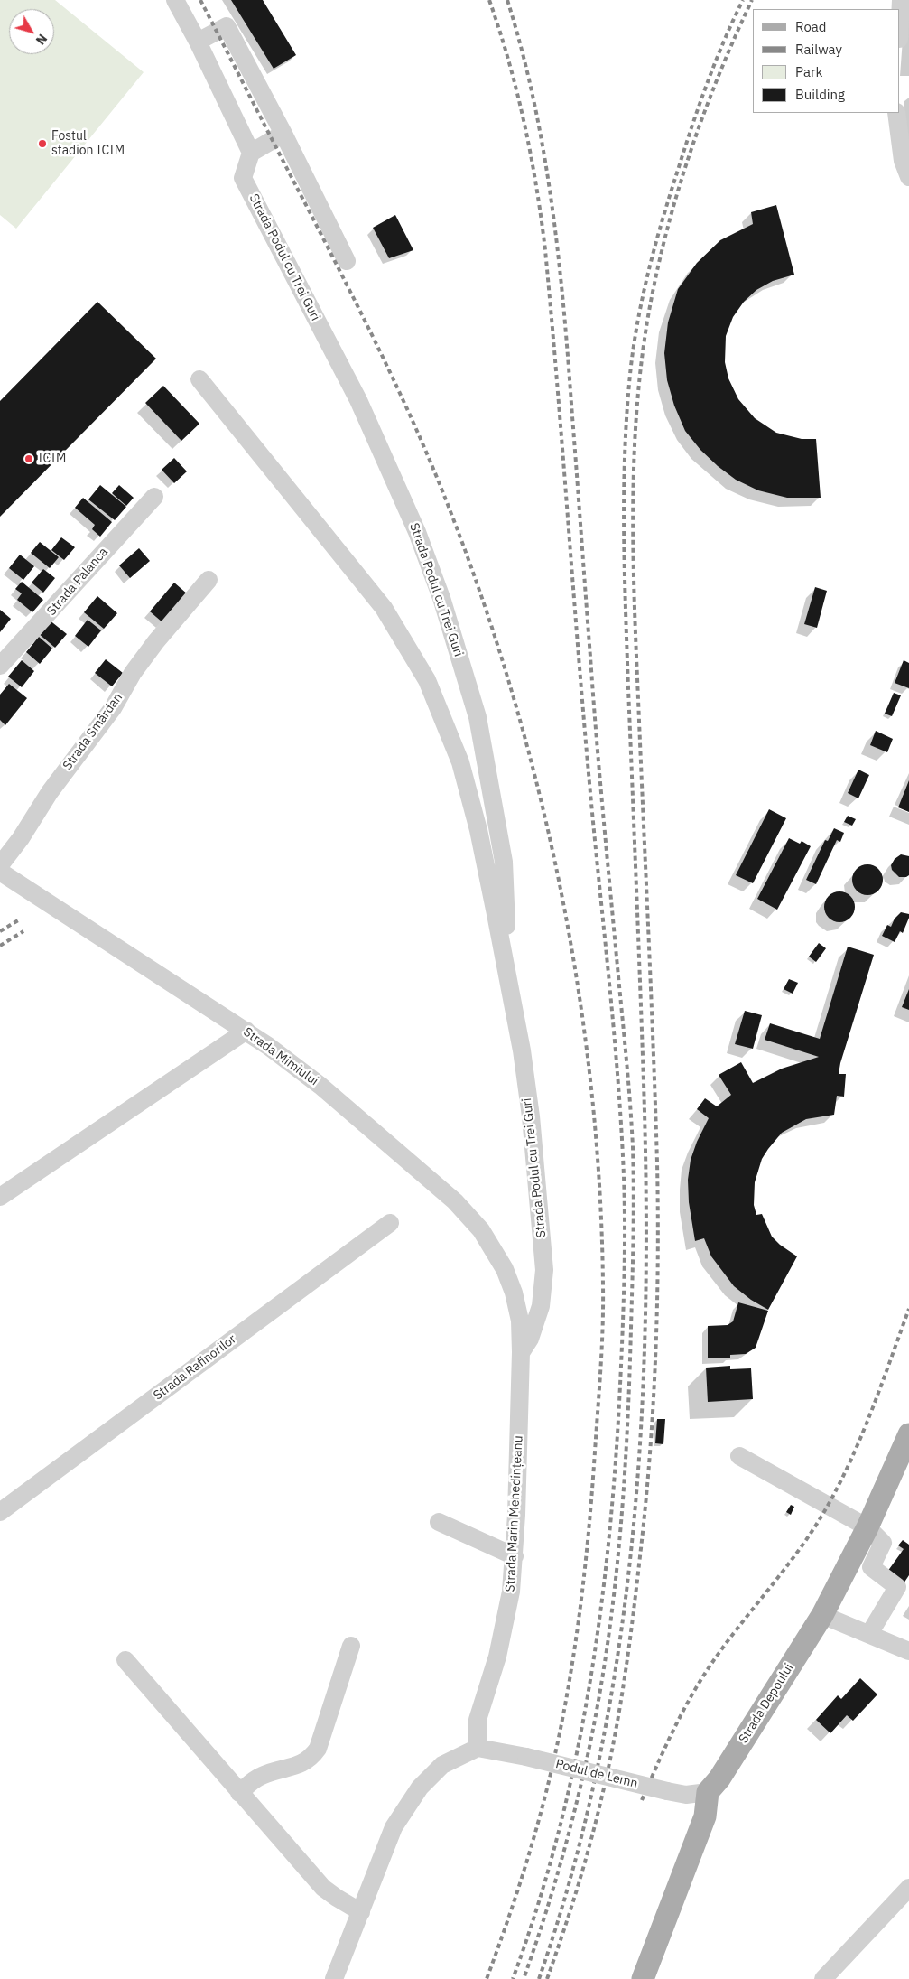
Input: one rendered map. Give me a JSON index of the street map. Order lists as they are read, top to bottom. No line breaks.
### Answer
{"streets":{"main road":["Strada Depoului"],"street":["Strada Podul cu Trei Guri","Strada Palanca","Strada Smârdan","Strada Mimiului","Strada Rafinorilor","Strada Marin Mehedințeanu","Podul de Lemn"]},"crossings":[["Strada Podul cu Trei Guri","Strada Marin Mehedințeanu"],["Strada Mimiului","Strada Marin Mehedințeanu"],["Strada Marin Mehedințeanu","Podul de Lemn"],["Strada Depoului","Podul de Lemn"]],"places":["Fostul stadion ICIM","ICIM"],"legend":["Road","Railway","Park","Building"],"north":"bottom right"}
